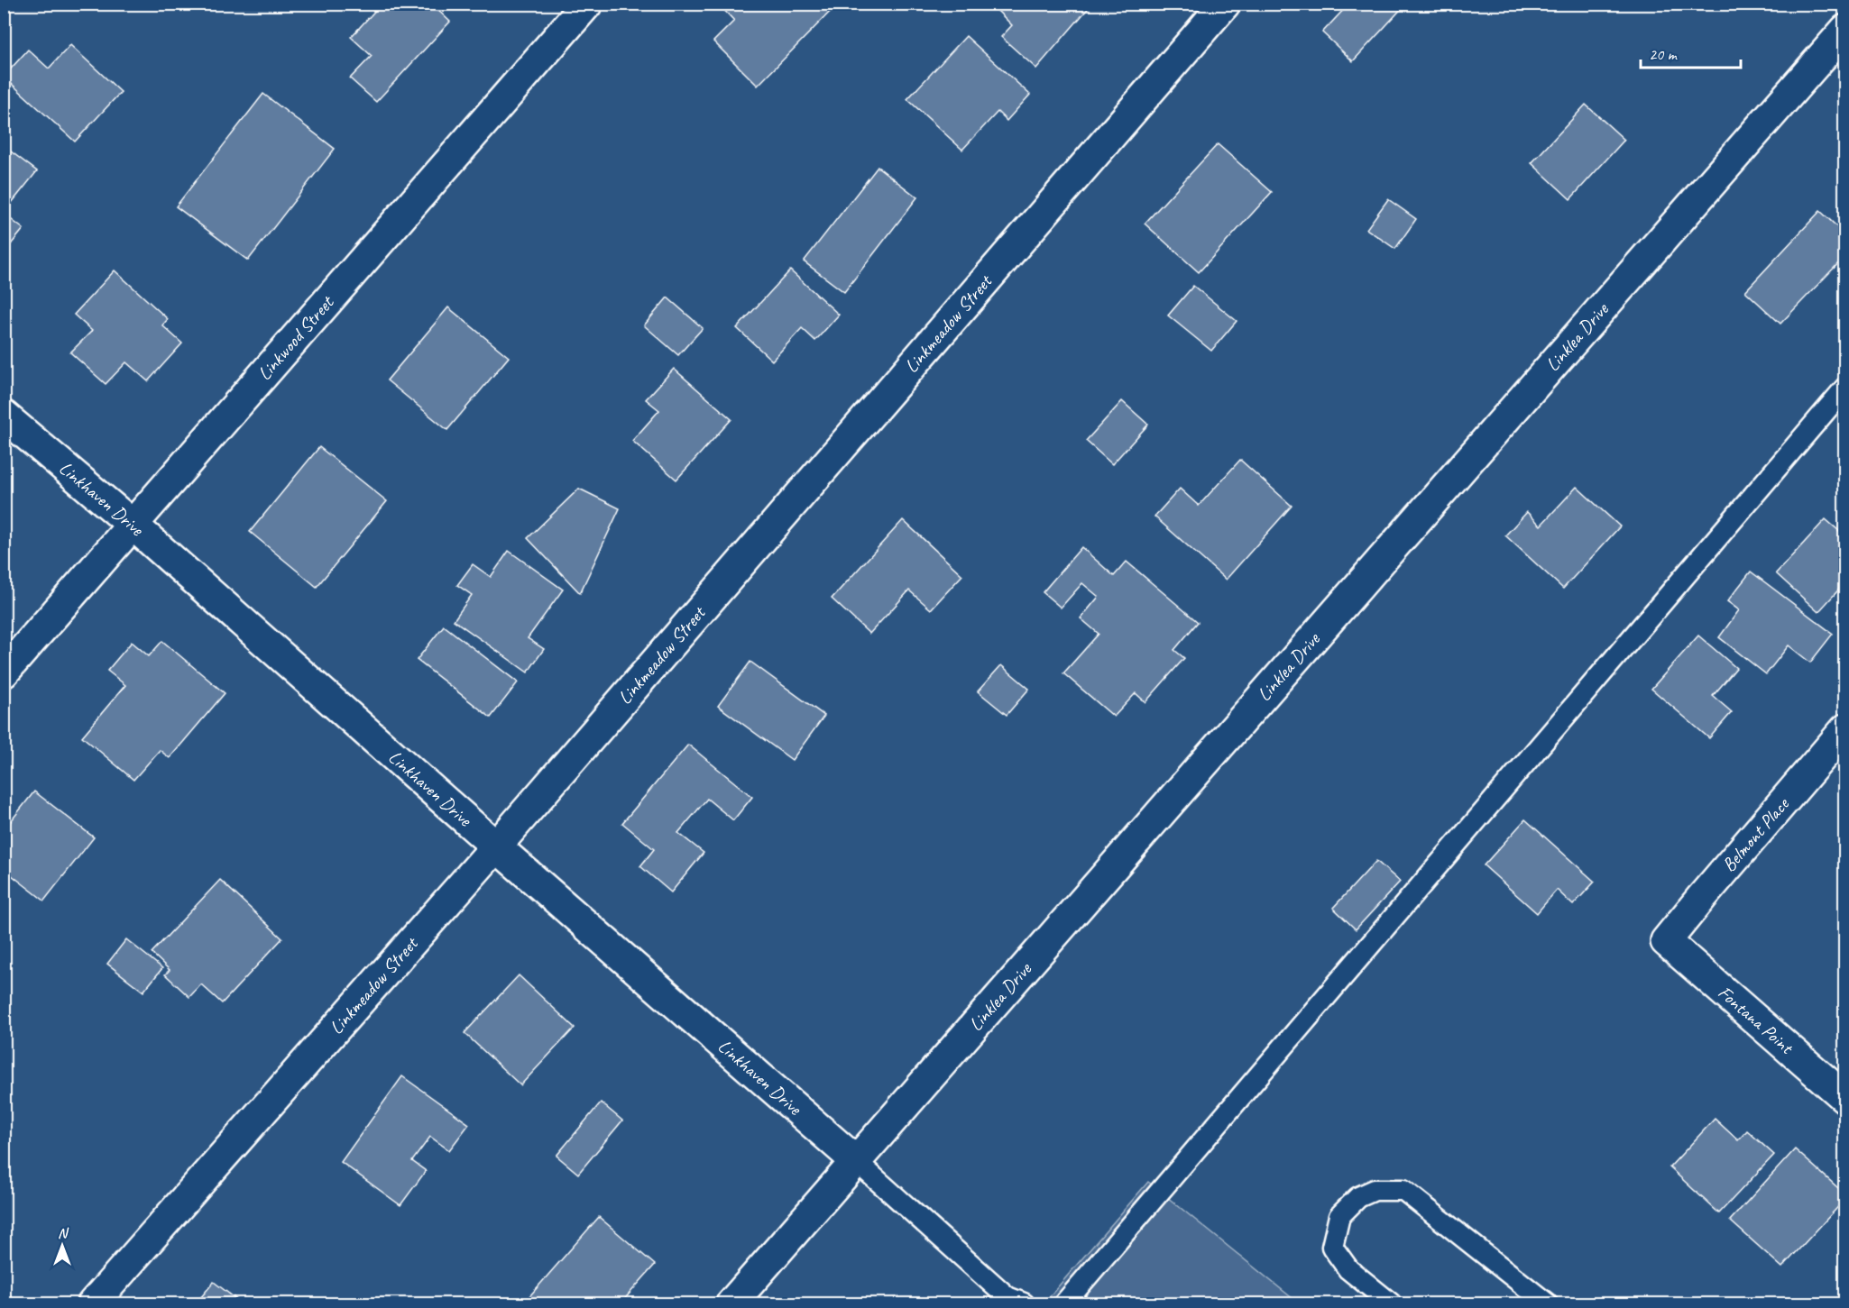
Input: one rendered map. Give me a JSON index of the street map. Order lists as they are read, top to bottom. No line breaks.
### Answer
{"streets":{"street":["Linkmeadow Street","Linklea Drive","Linkwood Street","Linkhaven Drive","Belmont Place","Fontana Point"]},"crossings":[["Linkmeadow Street","Linkhaven Drive"],["Linklea Drive","Linkhaven Drive"],["Linkwood Street","Linkhaven Drive"],["Belmont Place","Fontana Point"]],"scale_bar":"20 m","north":"top"}
